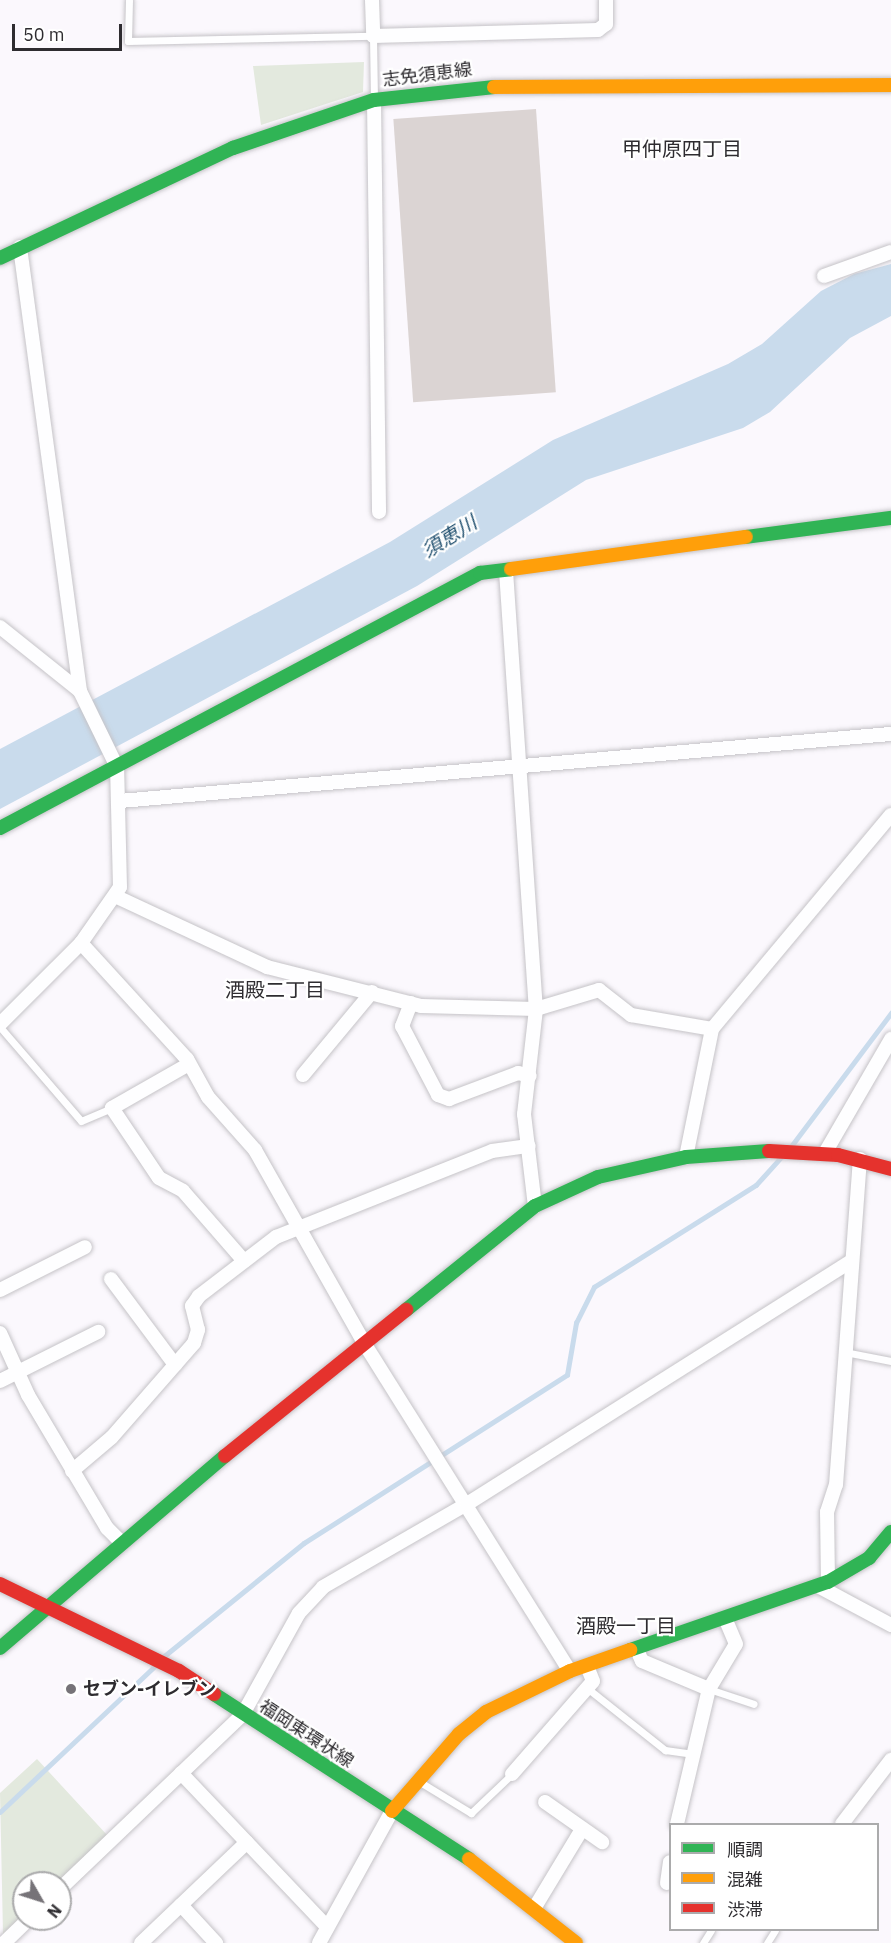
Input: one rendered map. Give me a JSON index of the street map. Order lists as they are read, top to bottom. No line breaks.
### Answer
{"streets":{"street":["志免須恵線","福岡東環状線"]},"districts":["甲仲原四丁目","酒殿二丁目","酒殿一丁目"],"water":["須恵川"],"places":["セブン-イレブン"],"legend":["順調","混雑","渋滞"],"scale_bar":"50 m","north":"bottom right"}
